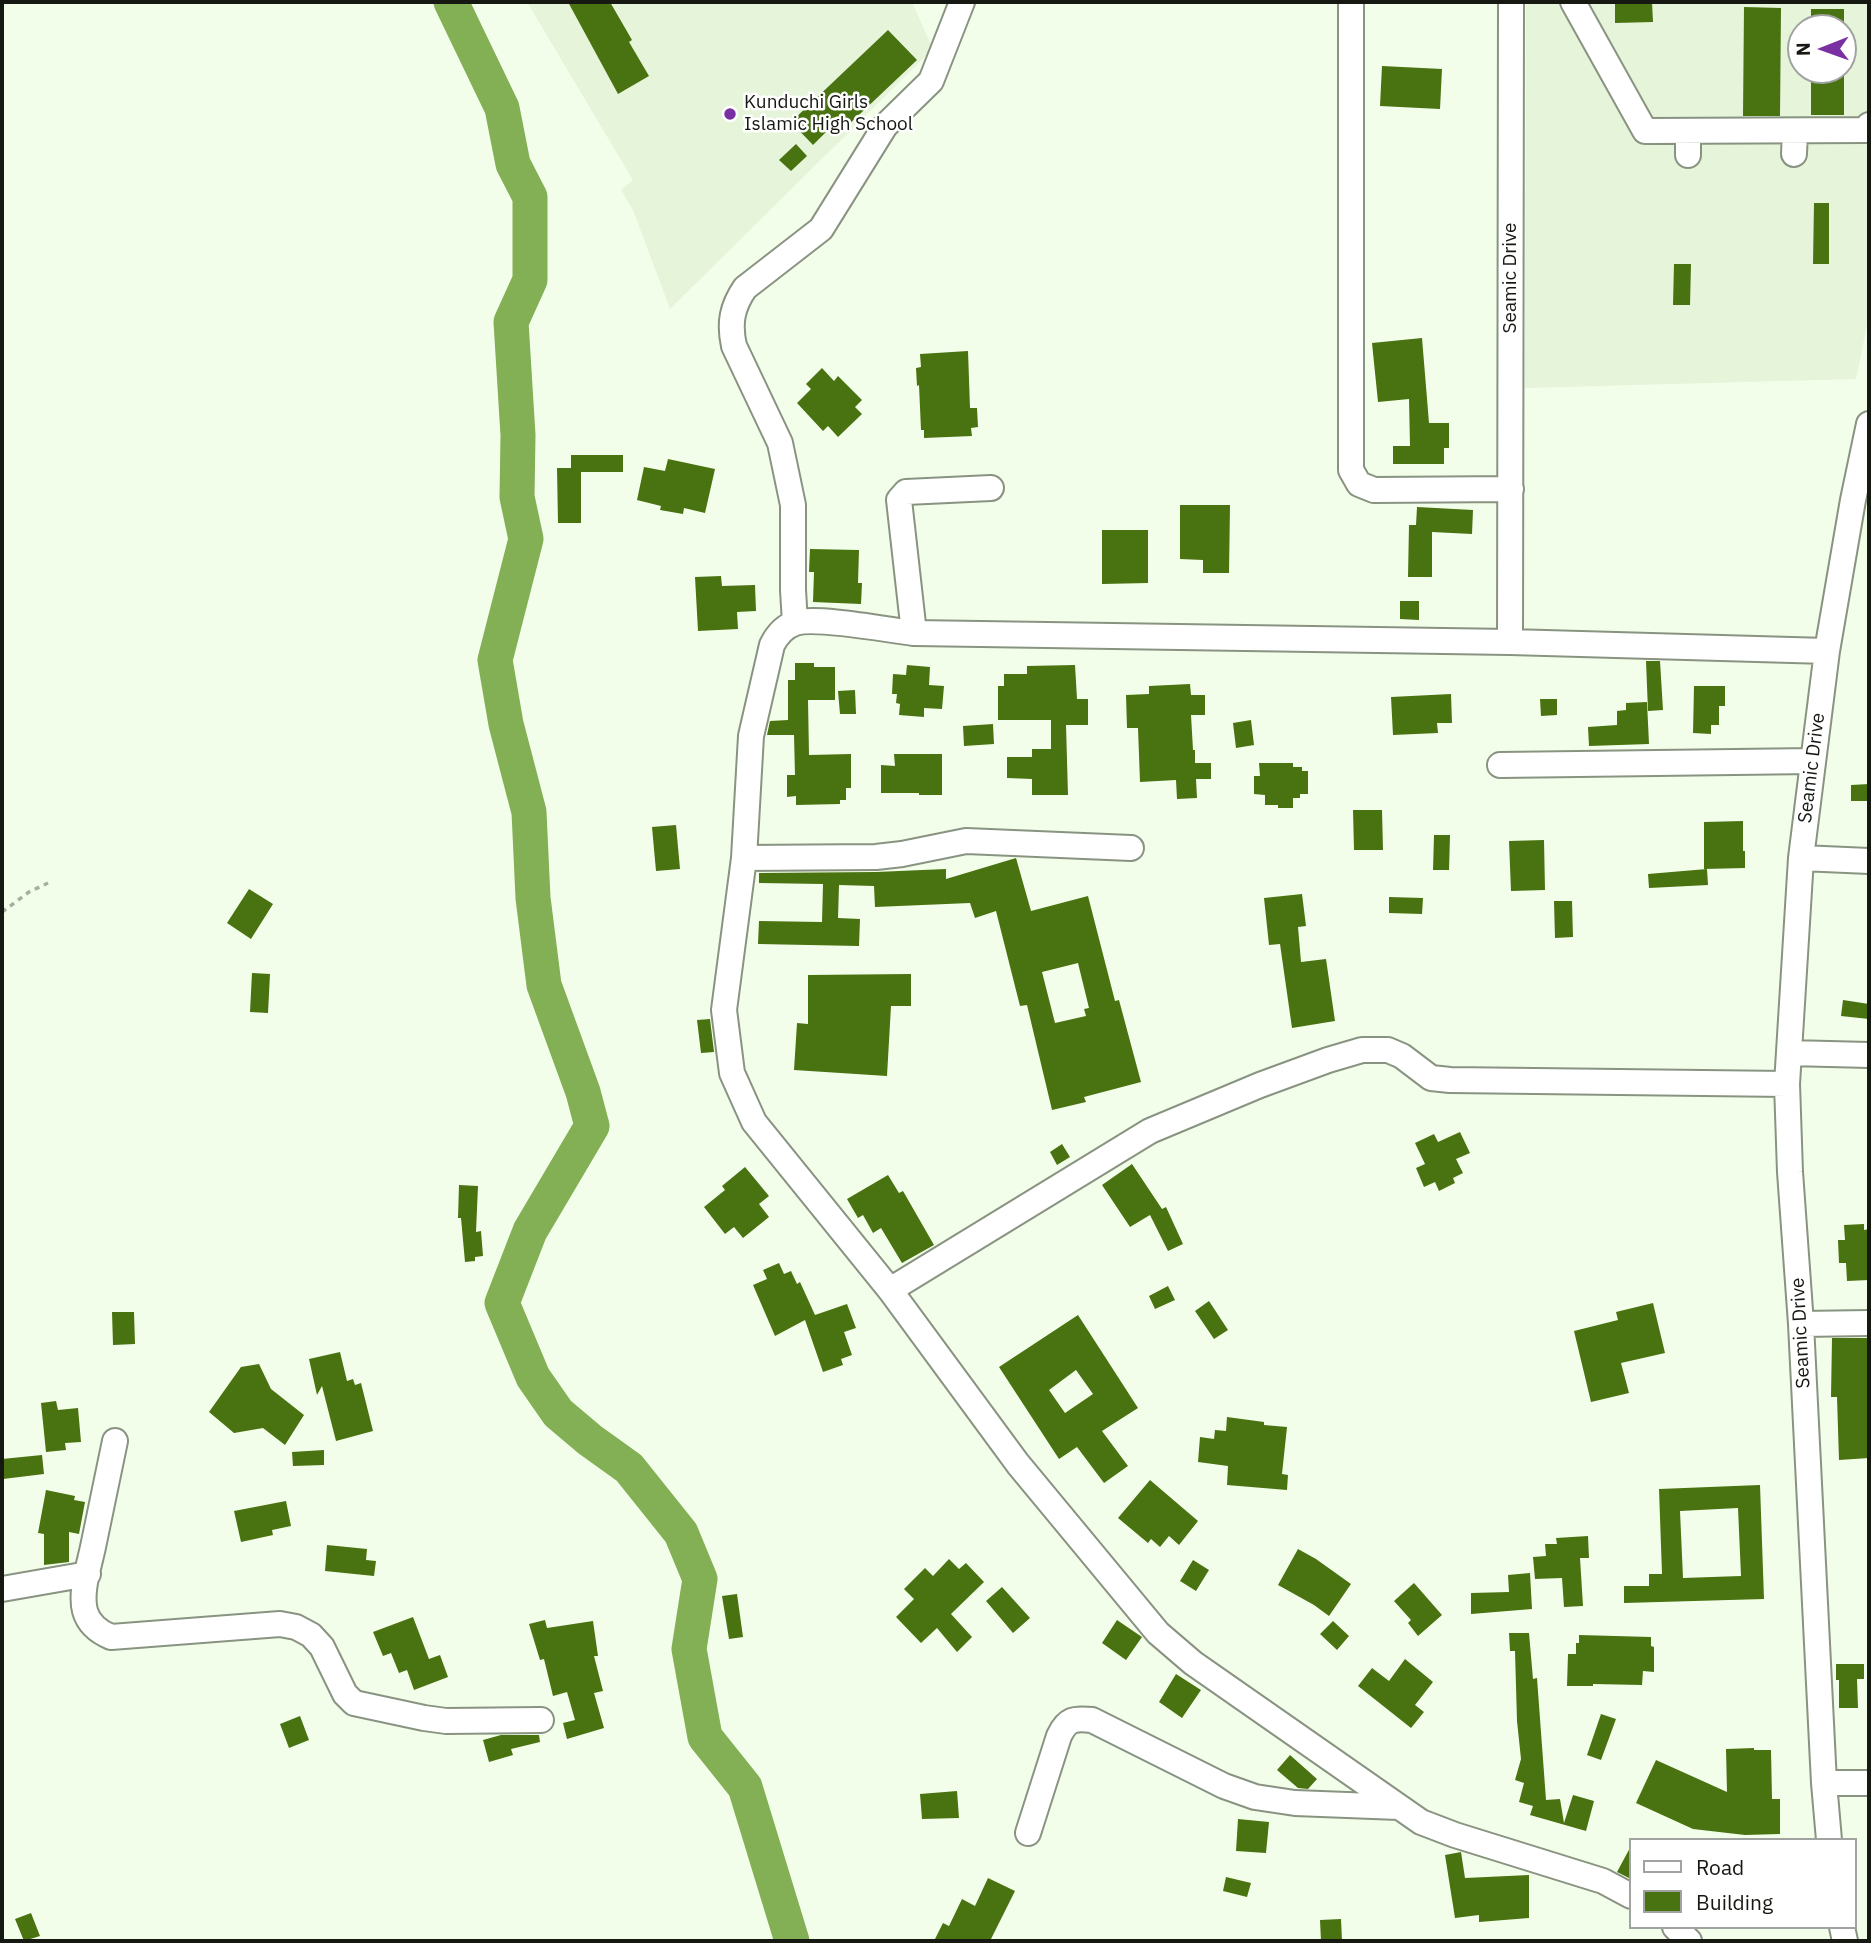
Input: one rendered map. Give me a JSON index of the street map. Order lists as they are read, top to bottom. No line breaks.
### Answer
{"streets":{"street":["Seamic Drive"]},"places":["Kunduchi Girls Islamic High School"],"legend":["Road","Building"],"north":"left"}
